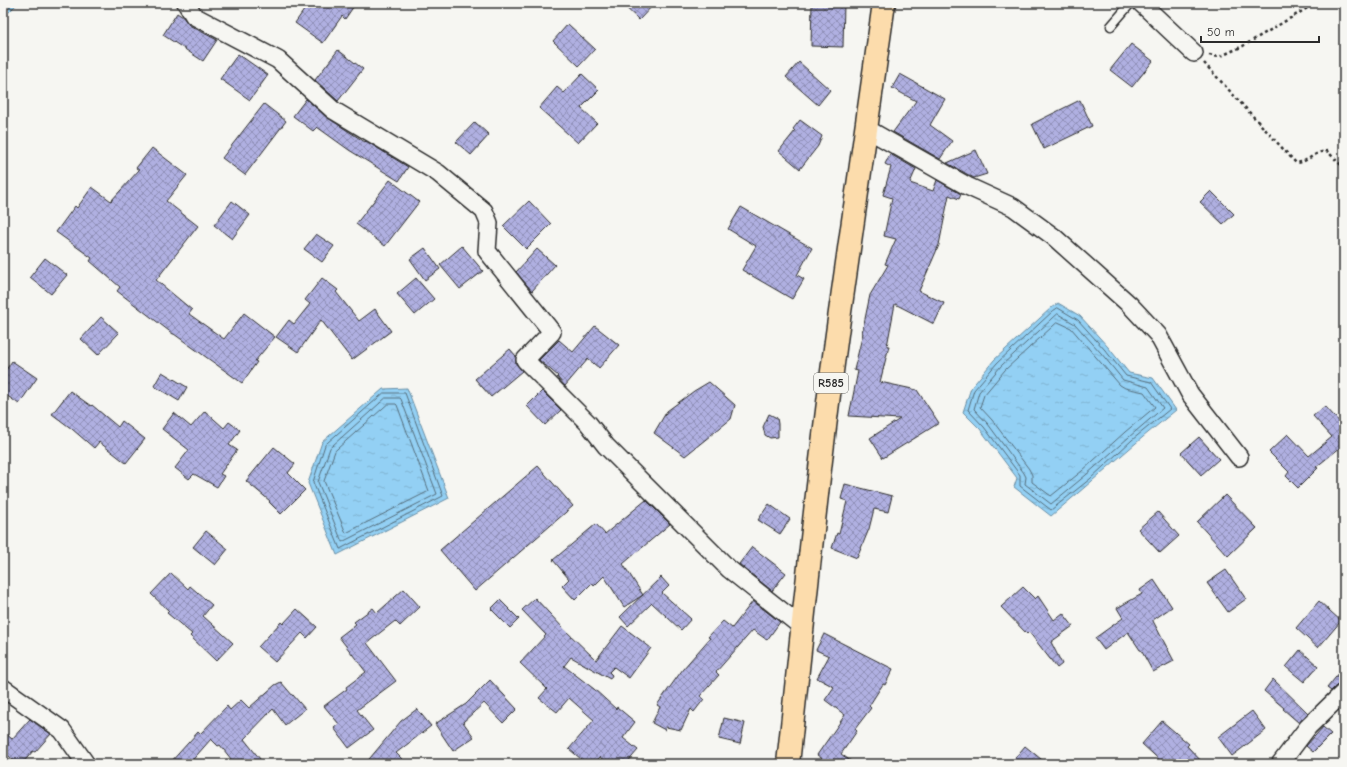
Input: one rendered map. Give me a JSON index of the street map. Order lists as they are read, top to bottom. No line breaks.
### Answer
{"streets":{"main road":["R585"]},"scale_bar":"50 m"}
